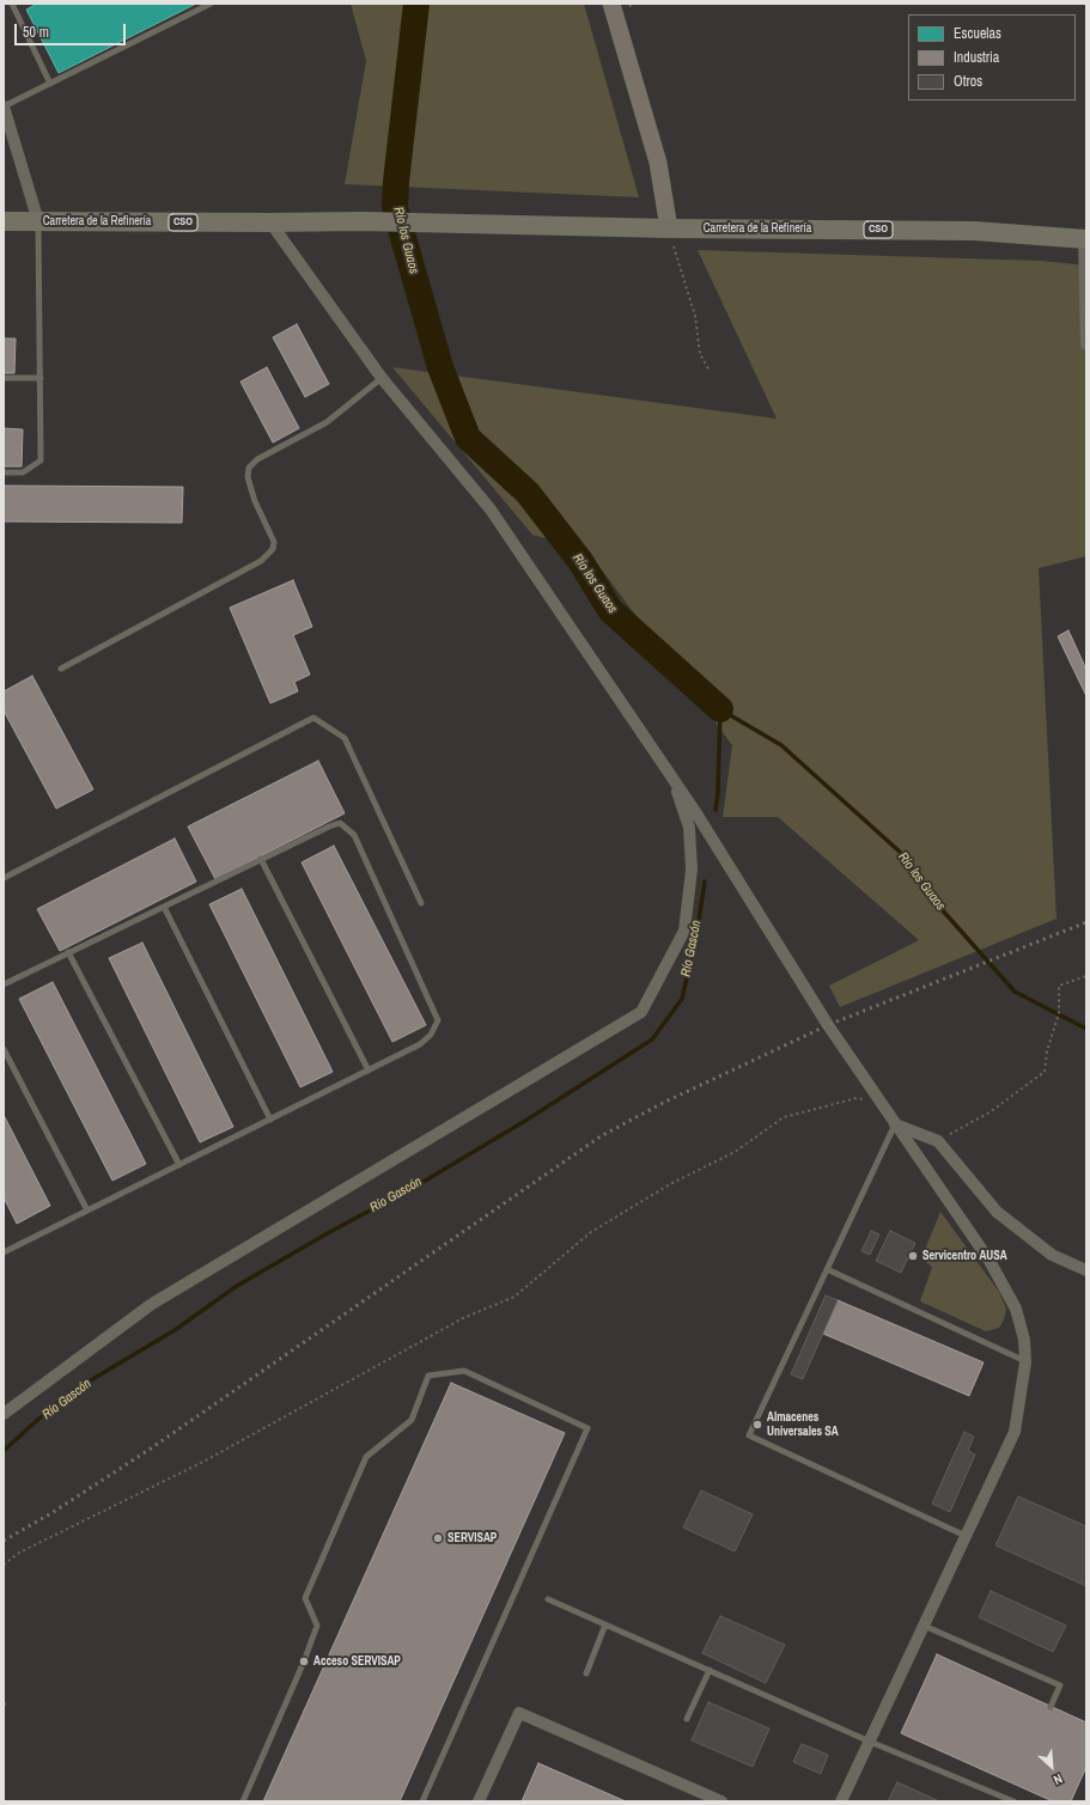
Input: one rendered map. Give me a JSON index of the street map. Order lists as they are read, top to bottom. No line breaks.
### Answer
{"streets":{"main road":["Carretera de la Refinería","CSO"]},"water":["Río los Guaos","Río Gascón"],"places":["Servicentro AUSA","Almacenes Universales SA","SERVISAP","Acceso SERVISAP"],"legend":["Escuelas","Industria","Otros"],"scale_bar":"50 m","north":"bottom right"}
